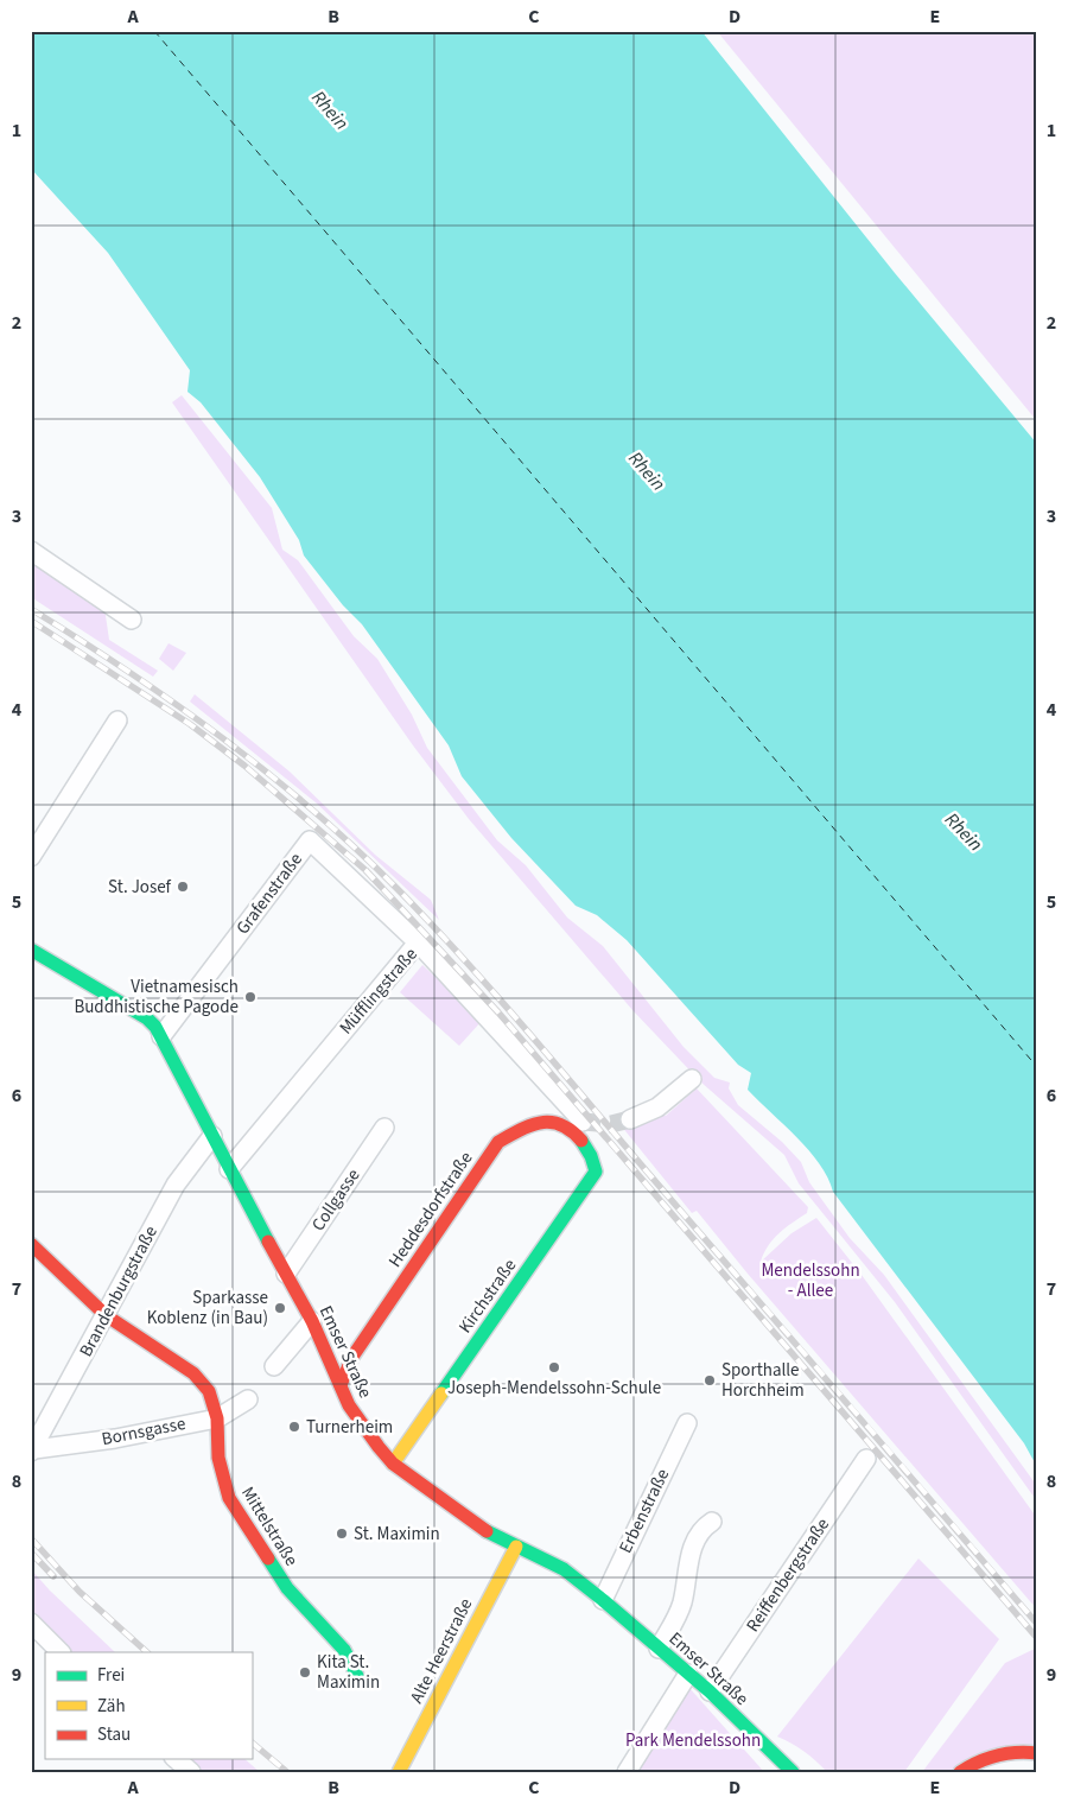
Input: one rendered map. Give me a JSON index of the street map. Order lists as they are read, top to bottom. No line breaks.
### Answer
{"streets":{"main road":["Heddesdorfstraße","Kirchstraße","Emser Straße","Mittelstraße","Alte Heerstraße"],"street":["Grafenstraße","Müfflingstraße","Collgasse","Brandenburgstraße","Bornsgasse","Erbenstraße","Reiffenbergstraße"]},"crossings":[["Grafenstraße","Müfflingstraße"],["Grafenstraße","Emser Straße"],["Müfflingstraße","Emser Straße"],["Collgasse","Emser Straße"],["Heddesdorfstraße","Kirchstraße"],["Heddesdorfstraße","Emser Straße"],["Brandenburgstraße","Emser Straße"],["Brandenburgstraße","Bornsgasse"],["Brandenburgstraße","Mittelstraße"],["Kirchstraße","Emser Straße"],["Emser Straße","Erbenstraße"],["Emser Straße","Reiffenbergstraße"],["Emser Straße","Alte Heerstraße"],["Bornsgasse","Mittelstraße"]],"water":["Rhein"],"parks":["Mendelssohn - Allee","Park Mendelssohn"],"places":["St. Josef","Vietnamesisch Buddhistische Pagode","Sparkasse Koblenz (in Bau)","Joseph-Mendelssohn-Schule","Sporthalle Horchheim","Turnerheim","St. Maximin","Kita St. Maximin"],"legend":["Frei","Zäh","Stau"],"grid":{"columns":["A","B","C","D","E"],"rows":["1","2","3","4","5","6","7","8","9"]}}
